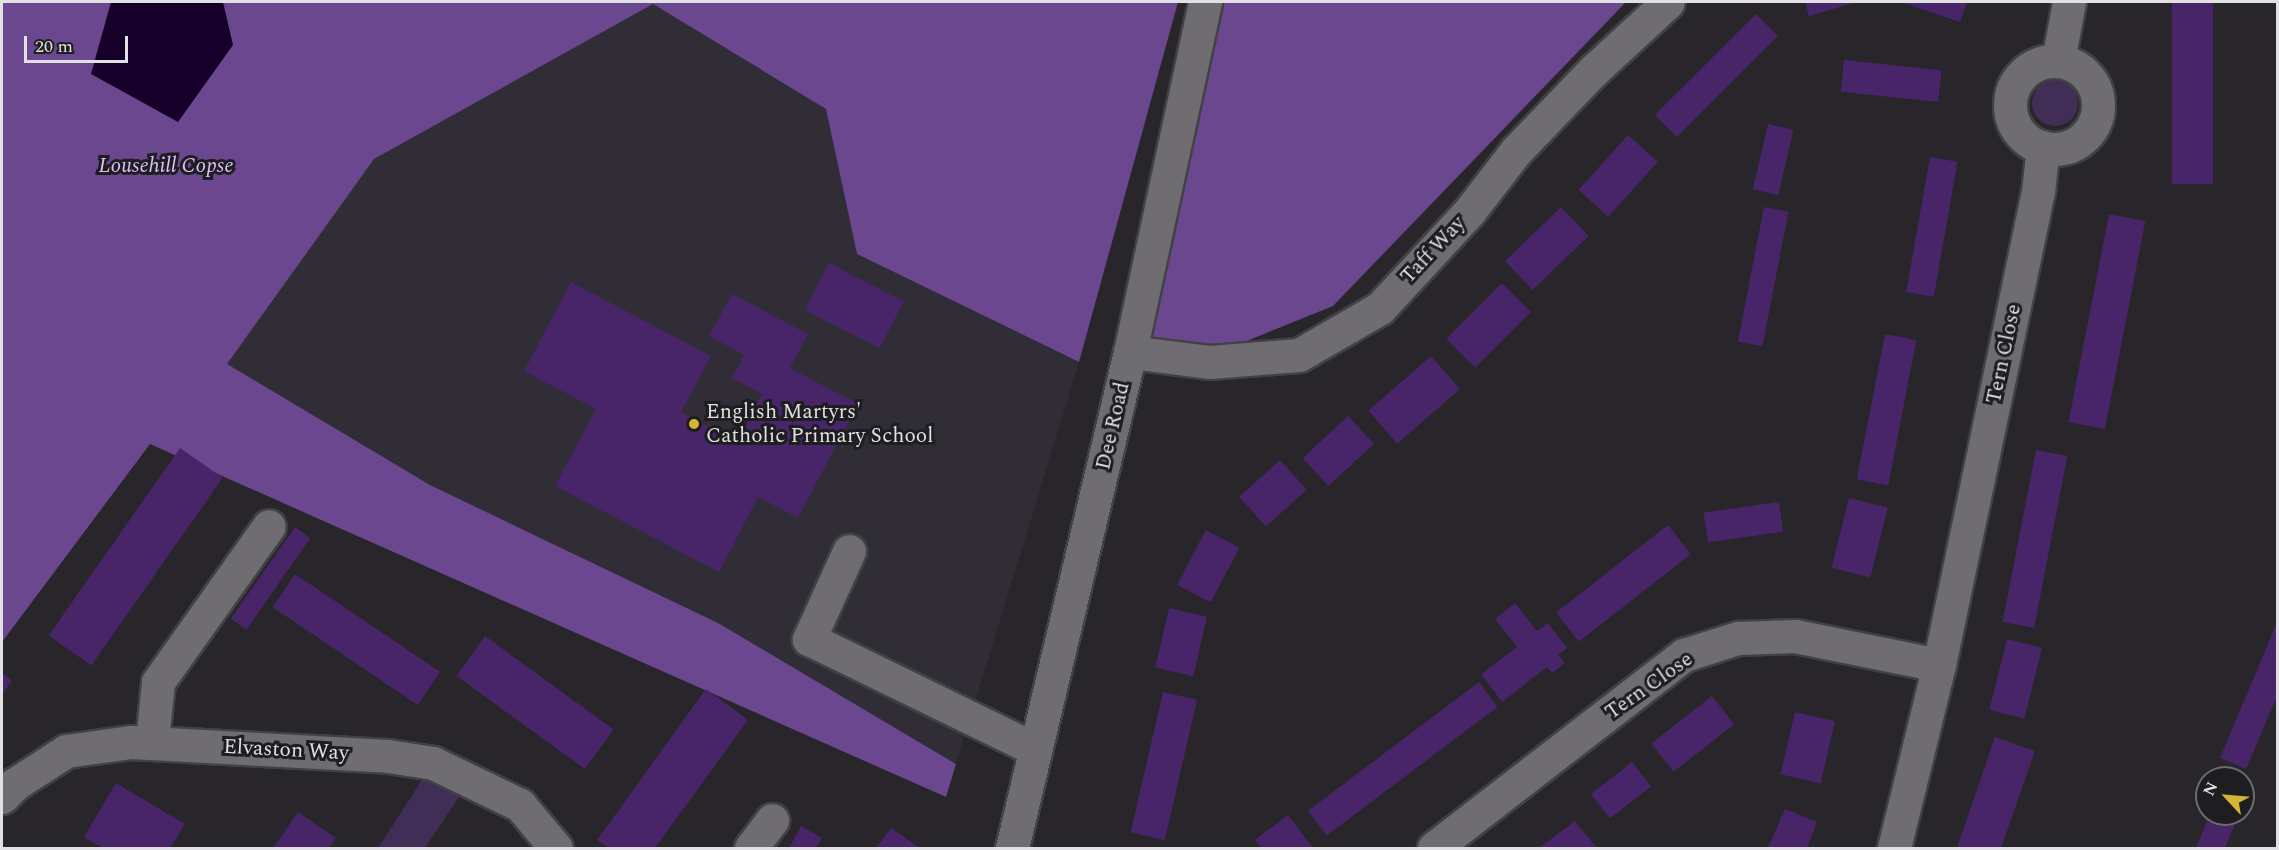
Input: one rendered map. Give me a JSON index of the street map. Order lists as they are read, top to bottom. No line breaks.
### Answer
{"streets":{"street":["Taff Way","Tern Close","Dee Road","Elvaston Way"]},"crossings":[["Taff Way","Dee Road"]],"parks":["Lousehill Copse"],"places":["English Martyrs' Catholic Primary School"],"scale_bar":"20 m","north":"top left"}
